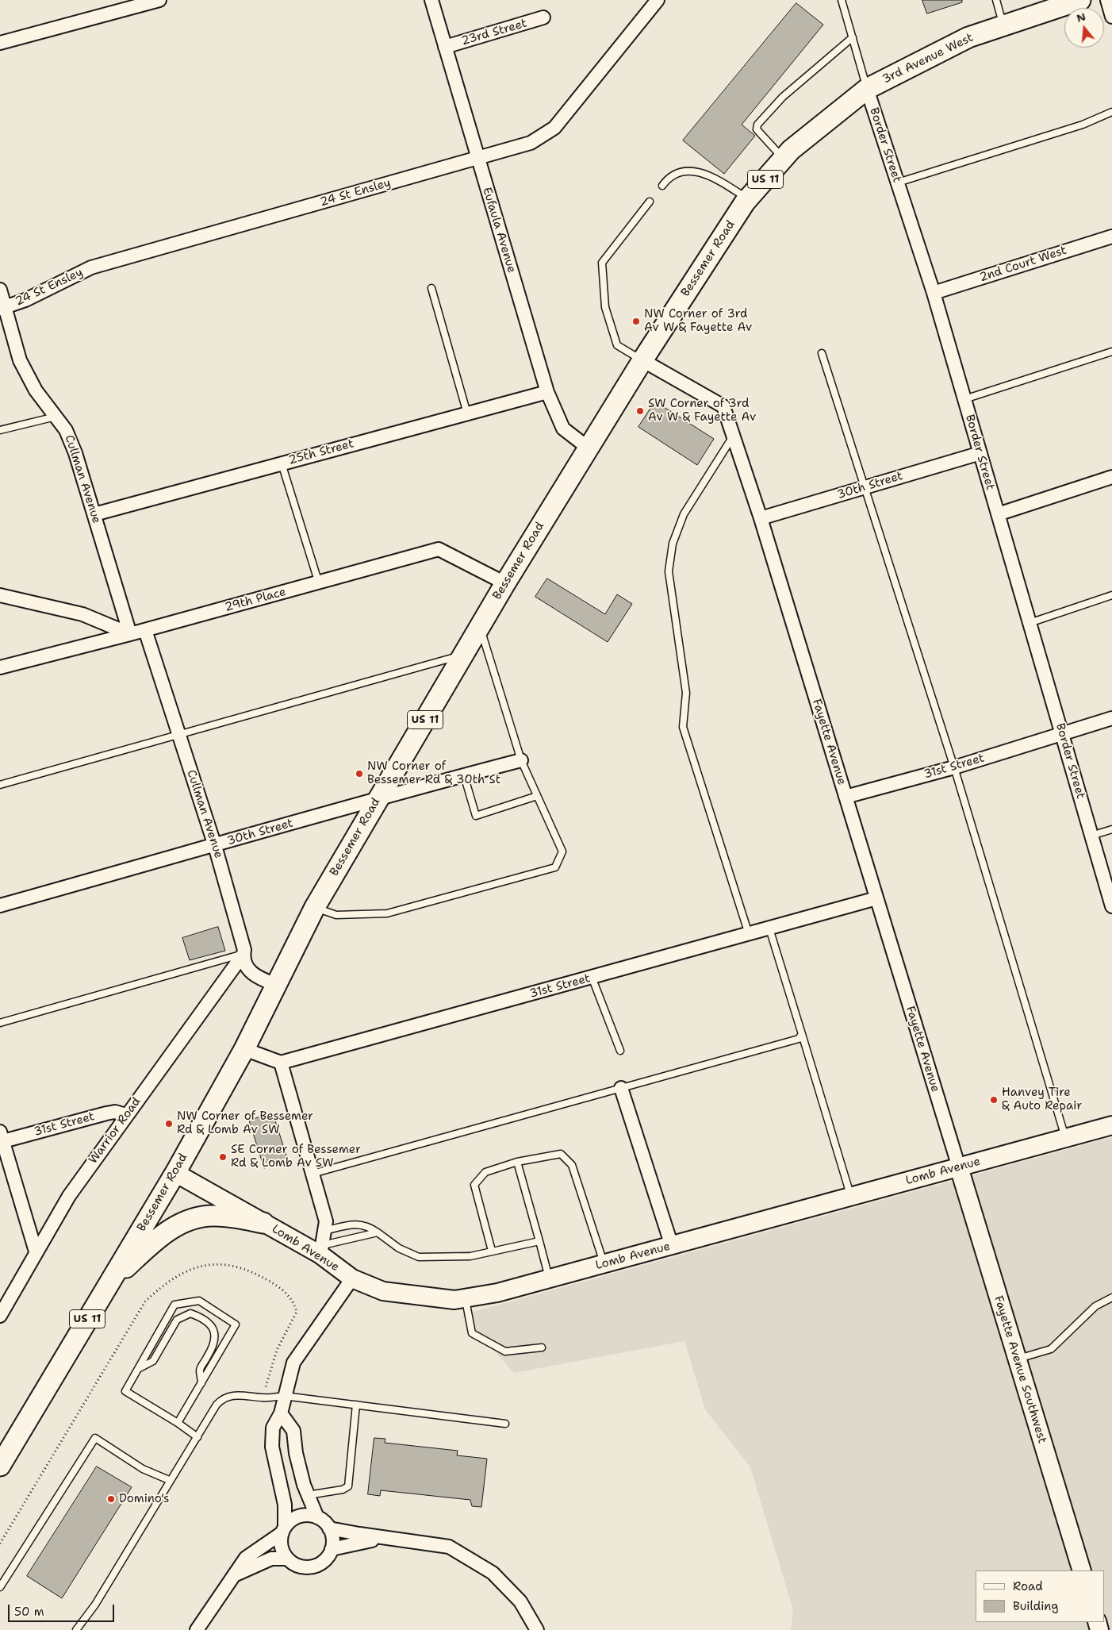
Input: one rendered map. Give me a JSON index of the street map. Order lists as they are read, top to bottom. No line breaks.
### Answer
{"streets":{"main road":["3rd Avenue West","US 11","Bessemer Road","Lomb Avenue","Fayette Avenue Southwest"],"street":["23rd Street","Border Street","24 St Ensley","Eufaula Avenue","2nd Court West","25th Street","Cullman Avenue","30th Street","29th Place","Fayette Avenue","31st Street","Warrior Road"]},"crossings":[["23rd Street","Eufaula Avenue"],["3rd Avenue West","Border Street"],["3rd Avenue West","Bessemer Road"],["Border Street","Bessemer Road"],["Border Street","2nd Court West"],["Border Street","30th Street"],["Border Street","31st Street"],["24 St Ensley","Eufaula Avenue"],["24 St Ensley","Cullman Avenue"],["Eufaula Avenue","Bessemer Road"],["Eufaula Avenue","25th Street"],["Bessemer Road","Cullman Avenue"],["Bessemer Road","30th Street"],["Bessemer Road","29th Place"],["Bessemer Road","Fayette Avenue"],["Bessemer Road","Lomb Avenue"],["25th Street","Cullman Avenue"],["Cullman Avenue","30th Street"],["Cullman Avenue","29th Place"],["Cullman Avenue","Warrior Road"],["30th Street","Fayette Avenue"],["Fayette Avenue","31st Street"],["Fayette Avenue","Lomb Avenue"],["Fayette Avenue","Fayette Avenue Southwest"],["31st Street","Warrior Road"],["Lomb Avenue","Fayette Avenue Southwest"]],"places":["NW Corner of 3rd Av W & Fayette Av","SW Corner of 3rd Av W & Fayette Av","NW Corner of Bessemer Rd & 30th St","Hanvey Tire & Auto Repair","NW Corner of Bessemer Rd & Lomb Av SW","SE Corner of Bessemer Rd & Lomb Av SW","Domino's"],"legend":["Road","Building"],"scale_bar":"50 m","north":"top"}
